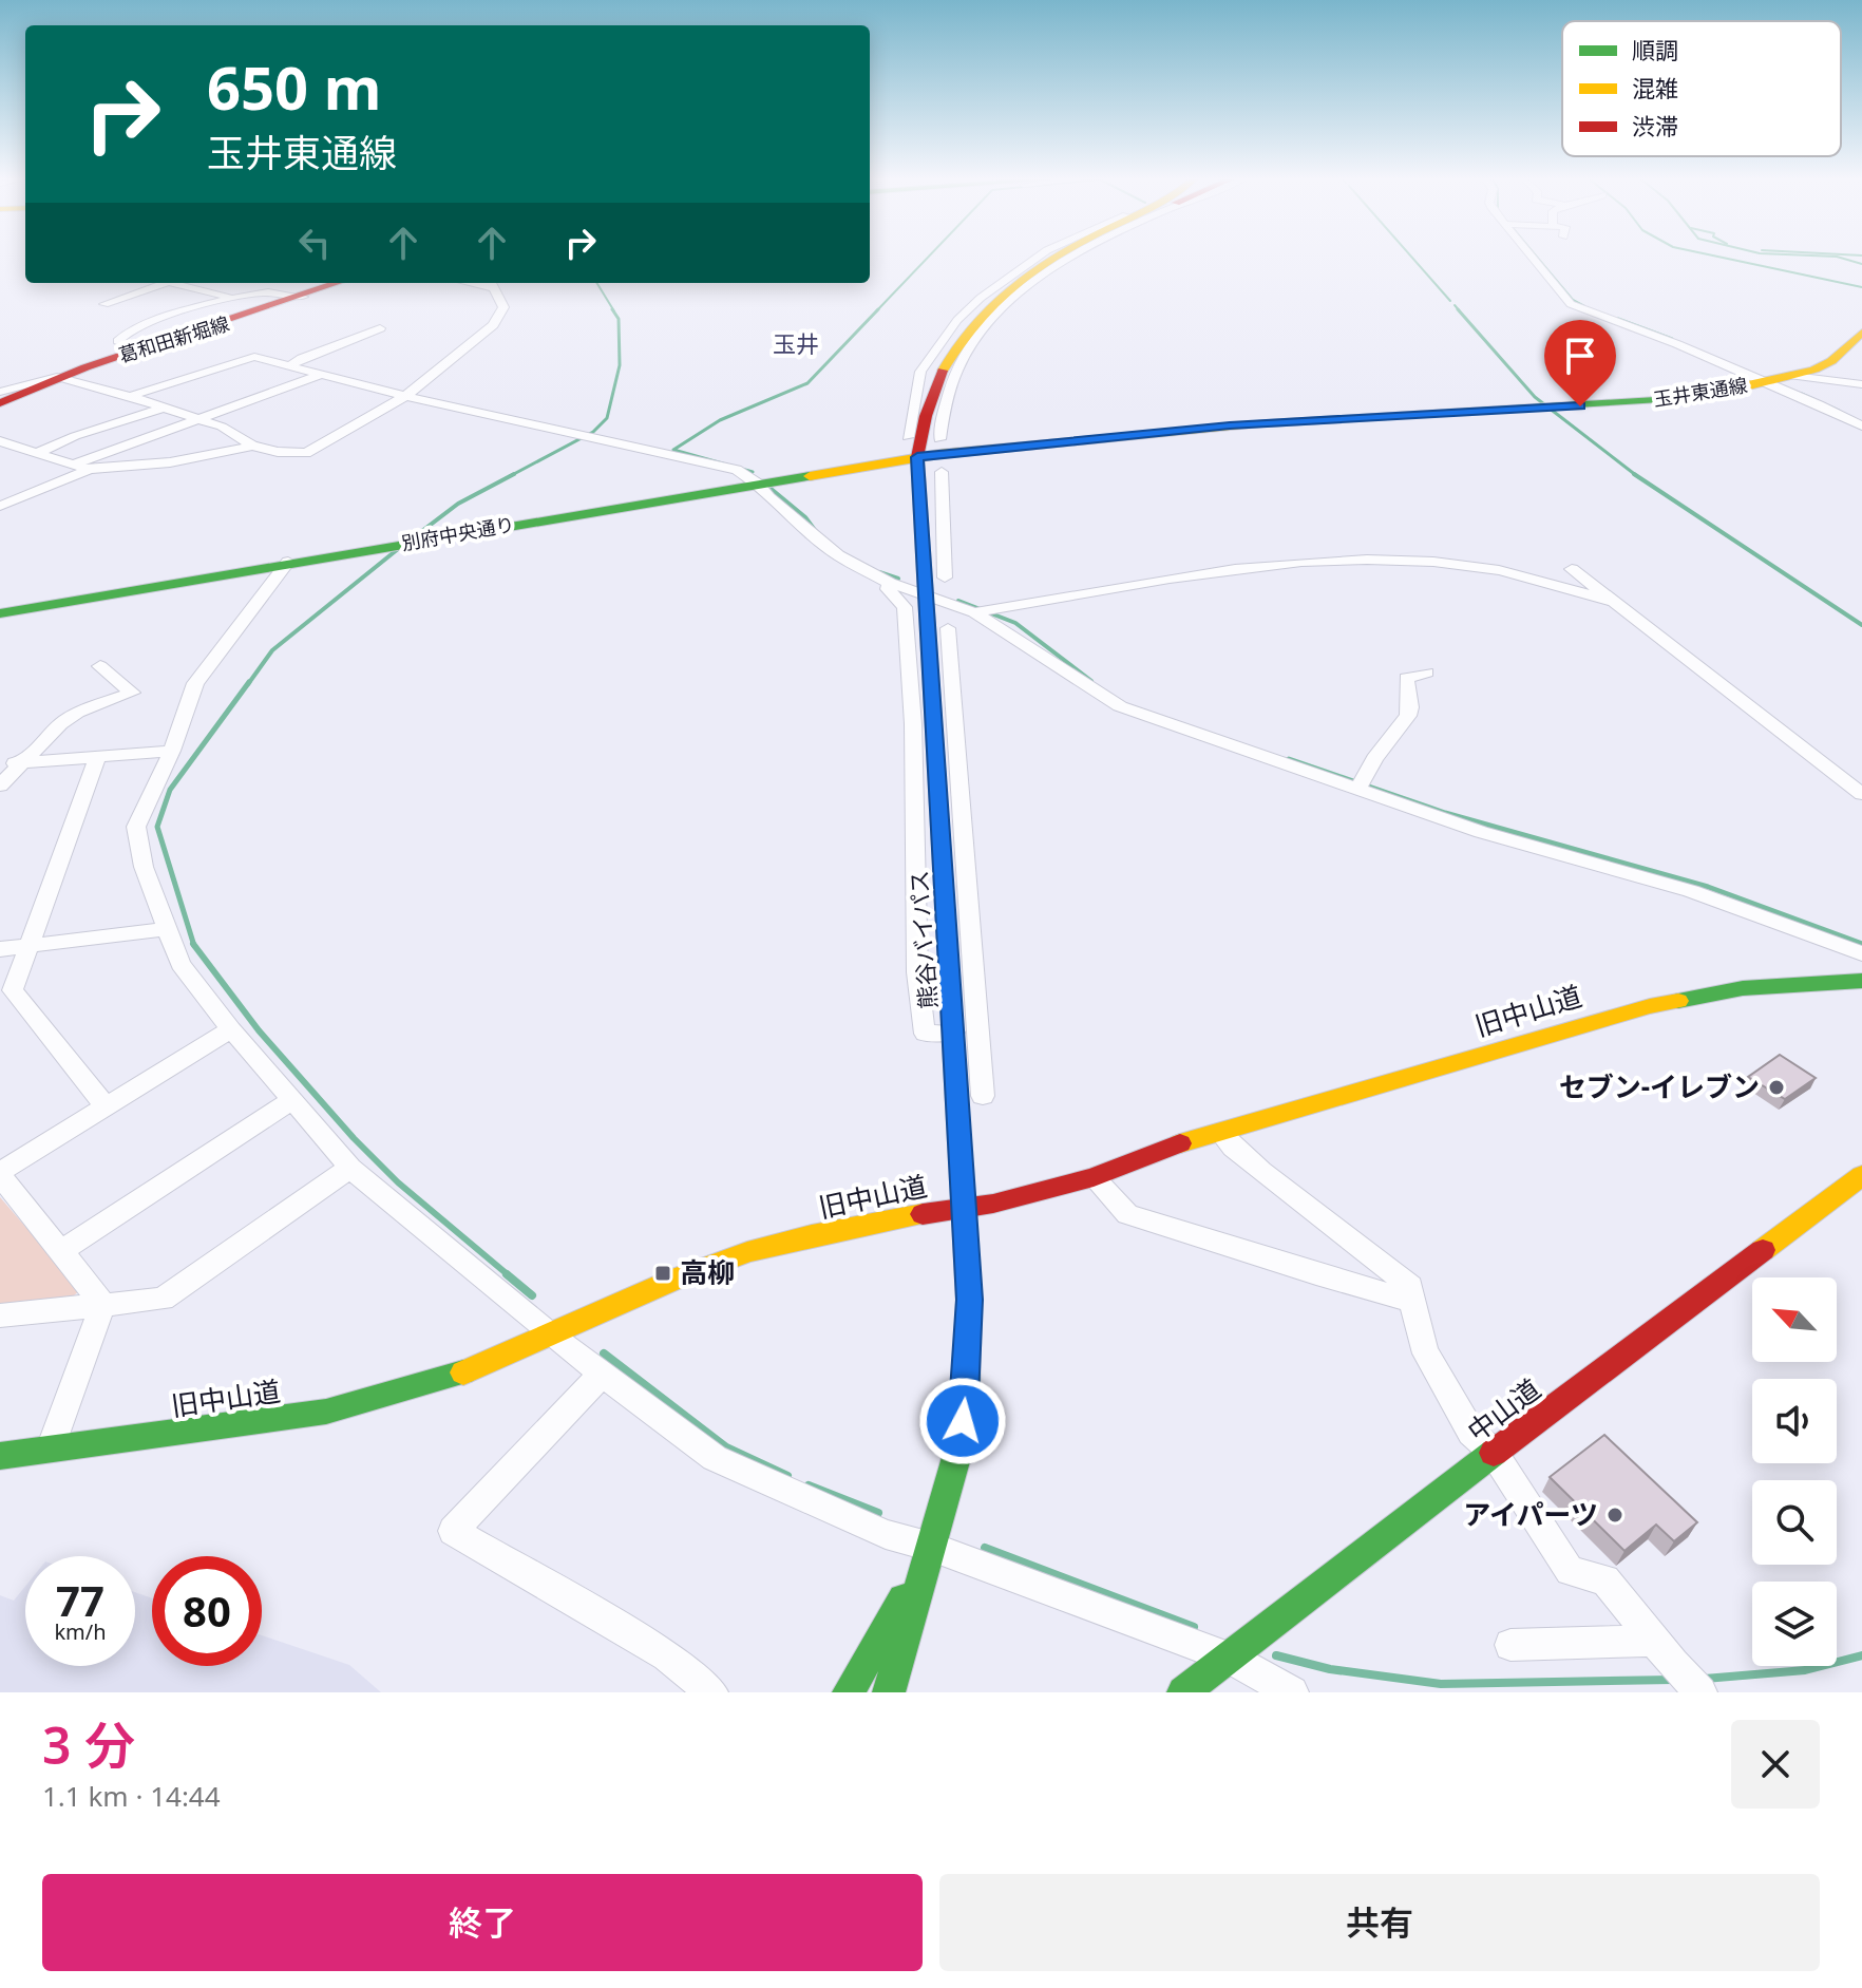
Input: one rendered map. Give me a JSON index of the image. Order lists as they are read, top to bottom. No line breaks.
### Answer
{"streets":{"main road":["葛和田新堀線","玉井東通線","別府中央通り","熊谷バイパス","旧中山道","中山道"]},"crossings":[["玉井東通線","別府中央通り"],["玉井東通線","熊谷バイパス"],["別府中央通り","熊谷バイパス"],["熊谷バイパス","旧中山道"]],"districts":["玉井"],"places":{"other":["セブン-イレブン","アイパーツ"],"transit":["高柳"]},"legend":["順調","混雑","渋滞"],"north":"top left","page":{"turn":["650 m","玉井東通線"],"speed":"77 km/h","limit":"80","heading":["3 分","1.1 km · 14:44"],"buttons":["終了","共有"]}}
